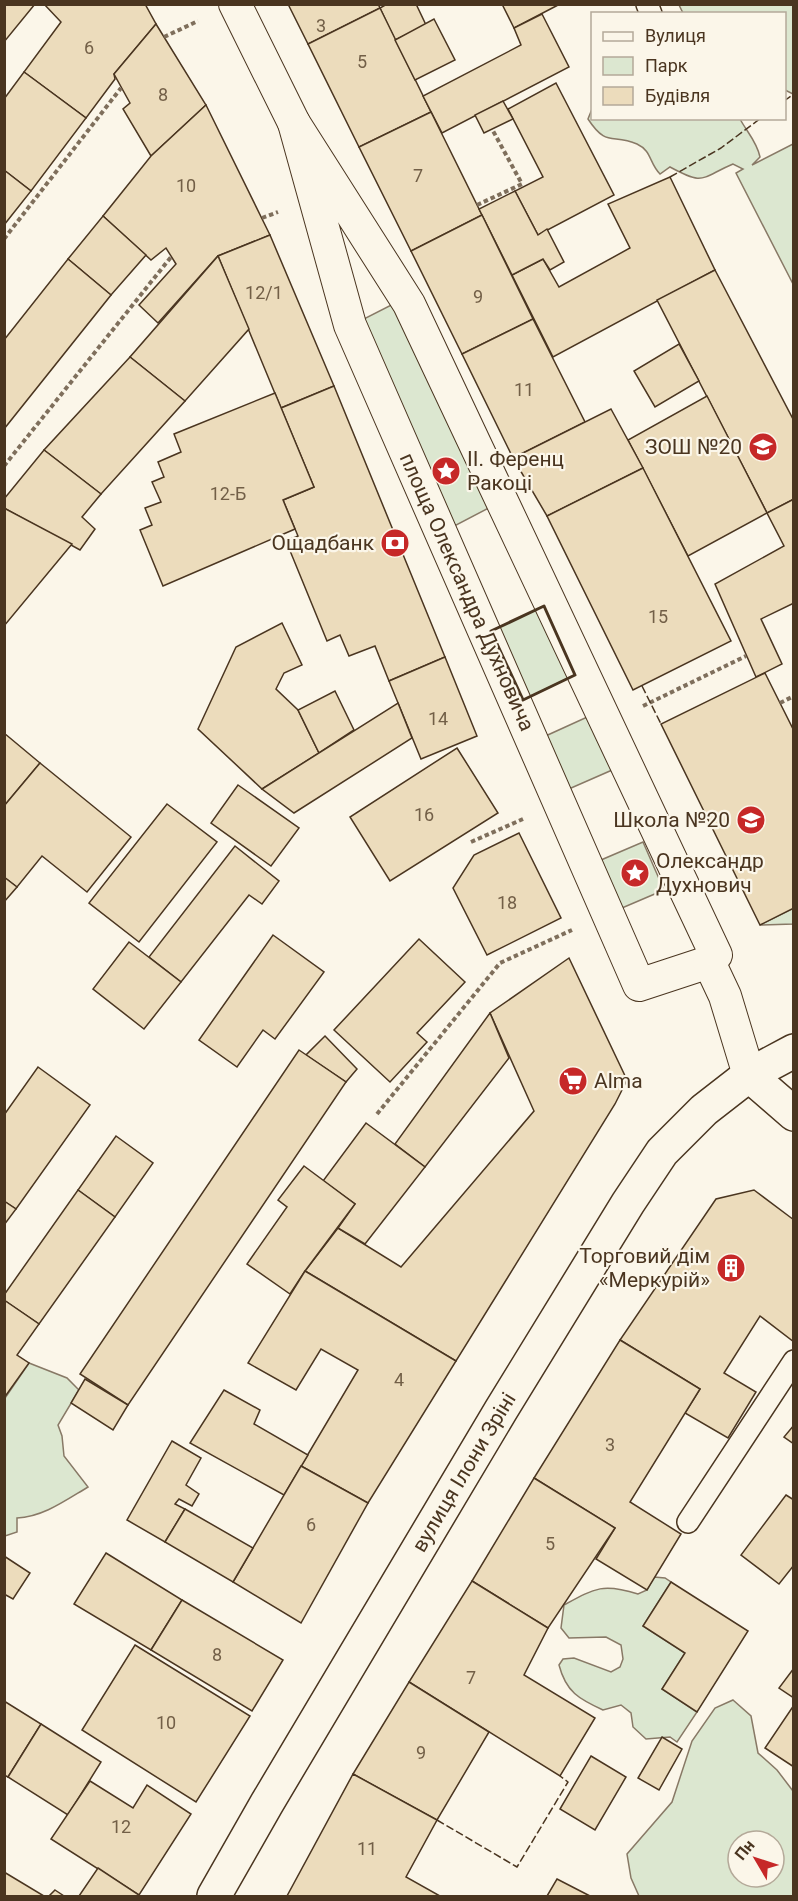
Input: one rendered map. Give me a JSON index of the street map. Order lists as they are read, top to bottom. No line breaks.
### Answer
{"streets":{"street":["площа Олександра Духновича","вулиця Ілони Зріні"]},"crossings":[["площа Олександра Духновича","вулиця Ілони Зріні"]],"places":{"school or university":["ЗОШ №20","Школа №20"],"place":["II. Ференц Ракоці","Олександр Духнович"],"bank":["Ощадбанк"],"supermarket":["Alma"],"building":["Торговий дім «Меркурій»"]},"house_numbers":["3","6","5","8","7","10","12/1","9","11","12-Б","15","14","16","18","4","3","6","5","8","7","10","9","12","11"],"legend":["Вулиця","Парк","Будівля"],"north":"top left"}
